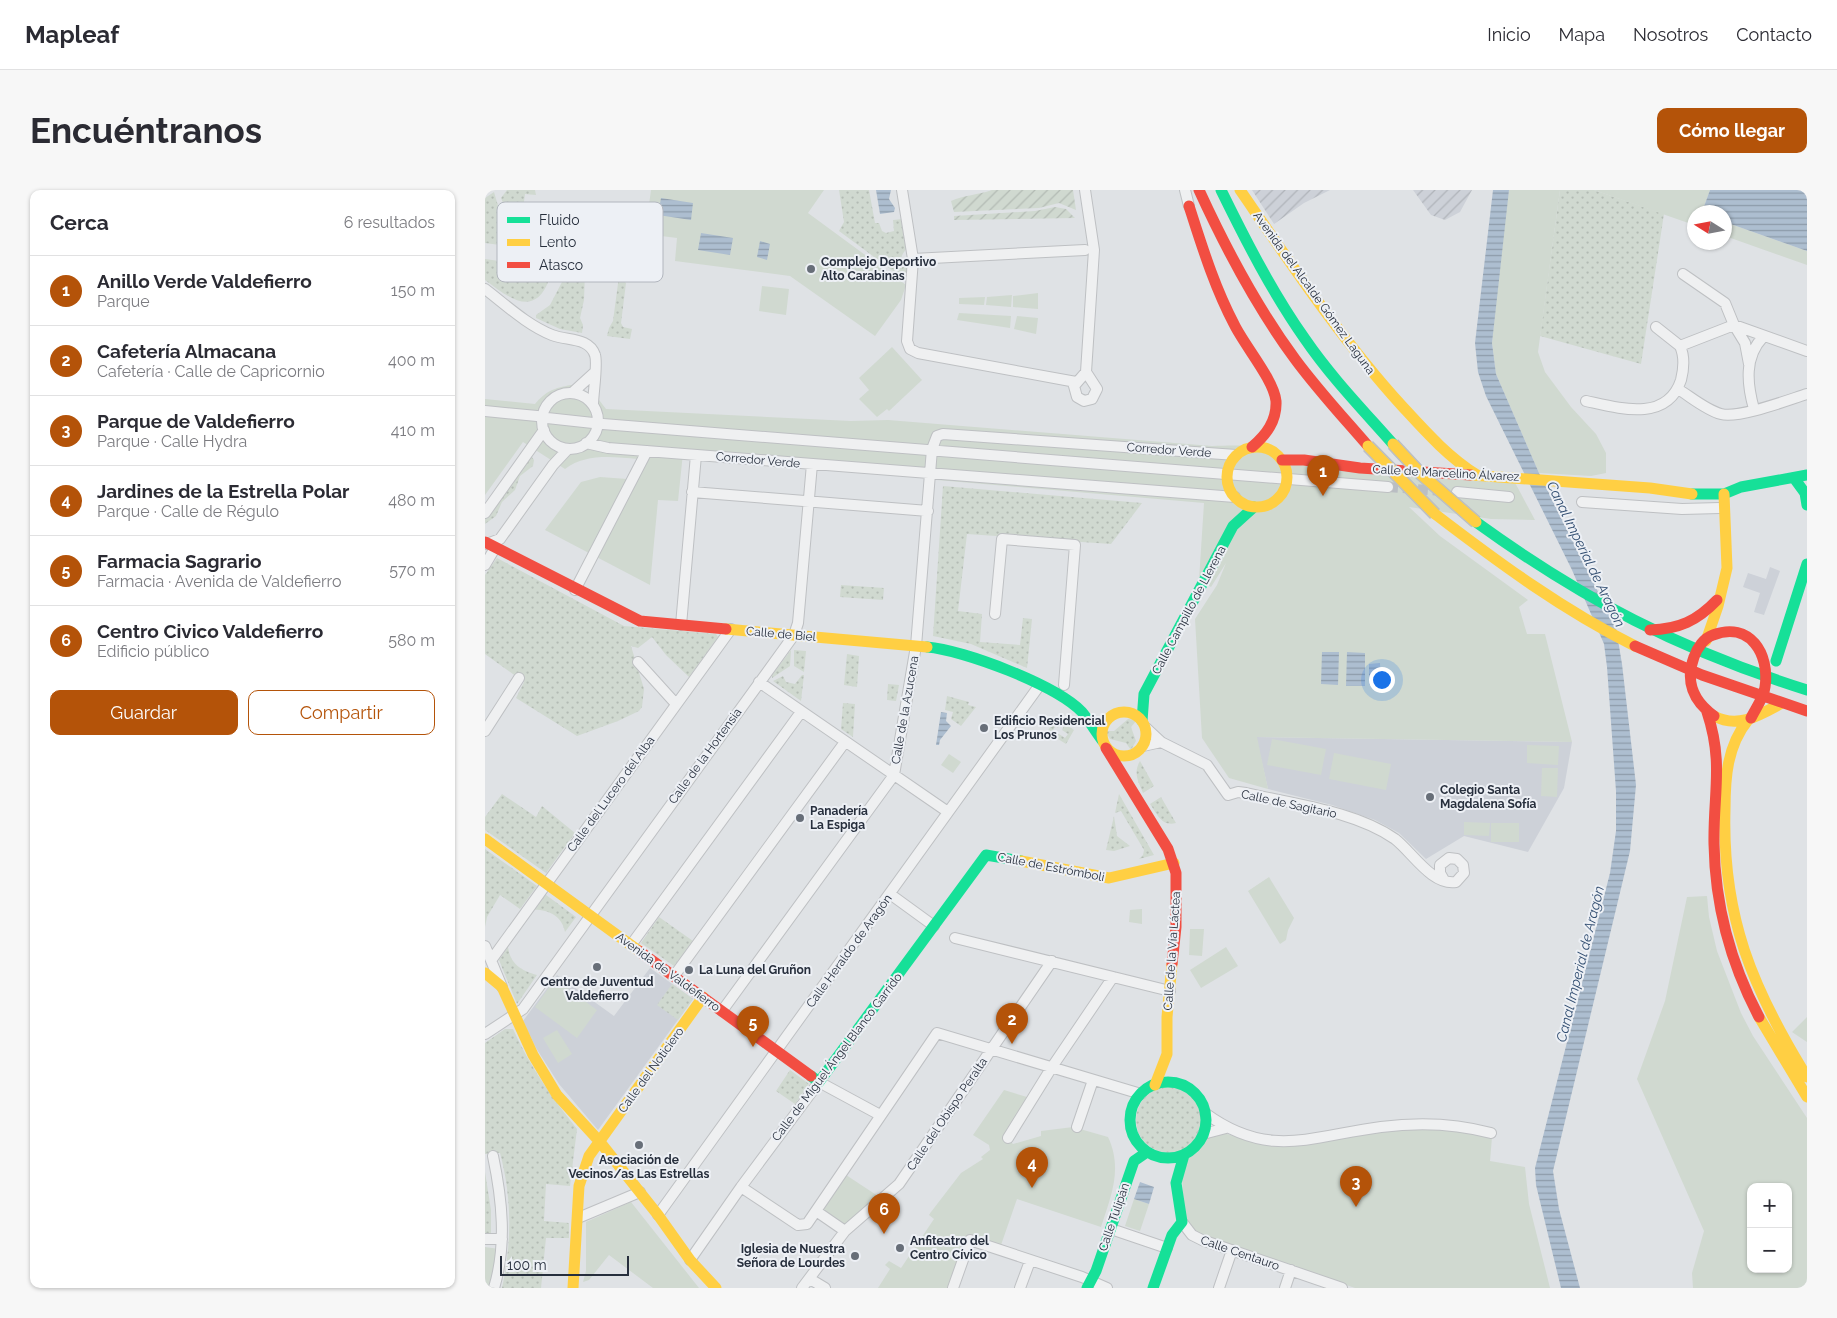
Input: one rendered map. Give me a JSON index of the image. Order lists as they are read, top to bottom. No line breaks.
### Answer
{"streets":{"street":["Avenida del Alcalde Gómez Laguna","Corredor Verde","Calle de Marcelino Álvarez","Calle Campillo de Llerena","Calle de Biel","Calle de la Azucena","Calle de la Hortensia","Calle del Lucero del Alba","Calle de Sagitario","Calle de Estrómboli","Calle Heraldo de Aragón","Calle de la Vía Láctea","Avenida de Valdefierro","Calle de Miguel Ángel Blanco Garrido","Calle del Noticiero","Calle del Obispo Peralta","Calle Tulipán","Calle Centauro"]},"crossings":[["Avenida del Alcalde Gómez Laguna","Calle de Marcelino Álvarez"],["Corredor Verde","Calle de Marcelino Álvarez"],["Corredor Verde","Calle Campillo de Llerena"],["Corredor Verde","Calle de la Azucena"],["Corredor Verde","Calle de la Hortensia"],["Calle Campillo de Llerena","Calle de Biel"],["Calle Campillo de Llerena","Calle de Sagitario"],["Calle de Biel","Calle de la Azucena"],["Calle de Biel","Calle de la Hortensia"],["Calle de Biel","Calle del Lucero del Alba"],["Calle de Biel","Calle de Sagitario"],["Calle de Biel","Calle Heraldo de Aragón"],["Calle de Biel","Calle de la Vía Láctea"],["Calle de la Azucena","Avenida de Valdefierro"],["Calle de la Hortensia","Avenida de Valdefierro"],["Calle del Lucero del Alba","Avenida de Valdefierro"],["Calle de Estrómboli","Calle de la Vía Láctea"],["Calle de Estrómboli","Calle de Miguel Ángel Blanco Garrido"],["Calle Heraldo de Aragón","Avenida de Valdefierro"],["Calle de la Vía Láctea","Calle Tulipán"],["Avenida de Valdefierro","Calle de Miguel Ángel Blanco Garrido"],["Avenida de Valdefierro","Calle del Noticiero"]],"water":["Canal Imperial de Aragón"],"places":["Complejo Deportivo Alto Carabinas","Edificio Residencial Los Prunos","Colegio Santa Magdalena Sofía","Panadería La Espiga","Centro de Juventud Valdefierro","La Luna del Gruñon","Asociación de Vecinos/as Las Estrellas","Anfiteatro del Centro Cívico","Iglesia de Nuestra Señora de Lourdes"],"legend":["Fluido","Lento","Atasco"],"scale_bar":"100 m","north":"left","page":{"header":"Mapleaf","nav":["Inicio","Mapa","Nosotros","Contacto"],"buttons":["Cómo llegar",["Guardar","Compartir"]],"title":"Encuéntranos","heading":["Cerca","6 resultados"],"list":[{"mark":"1","name":"Anillo Verde Valdefierro","note":"Parque","value":"150 m"},{"mark":"2","name":"Cafetería Almacana","note":"Cafetería · Calle de Capricornio","value":"400 m"},{"mark":"3","name":"Parque de Valdefierro","note":"Parque · Calle Hydra","value":"410 m"},{"mark":"4","name":"Jardines de la Estrella Polar","note":"Parque · Calle de Régulo","value":"480 m"},{"mark":"5","name":"Farmacia Sagrario","note":"Farmacia · Avenida de Valdefierro","value":"570 m"},{"mark":"6","name":"Centro Civico Valdefierro","note":"Edificio público","value":"580 m"}],"pins":["1","2","5","4","3","6"],"map_buttons":["+","−"],"scale":"100 m"}}
